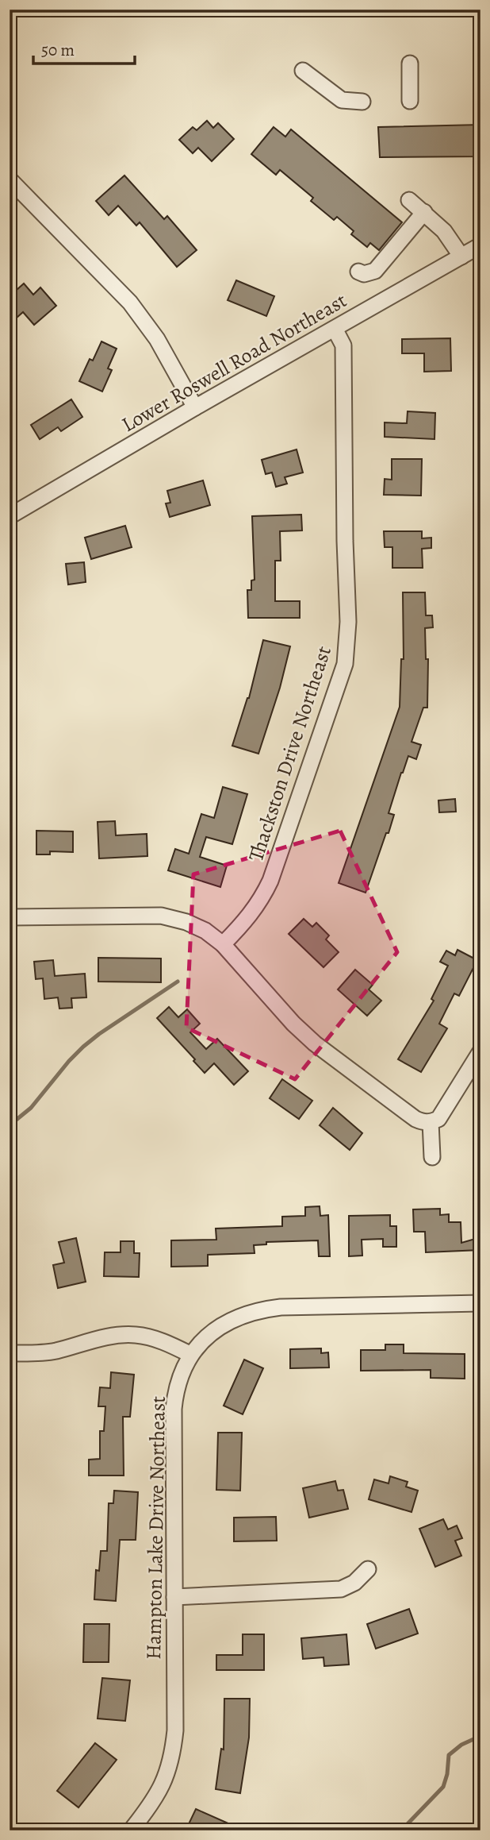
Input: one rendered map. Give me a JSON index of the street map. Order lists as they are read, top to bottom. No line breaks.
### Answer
{"streets":{"street":["Lower Roswell Road Northeast","Thackston Drive Northeast","Hampton Lake Drive Northeast"]},"crossings":[["Lower Roswell Road Northeast","Thackston Drive Northeast"]],"scale_bar":"50 m"}
